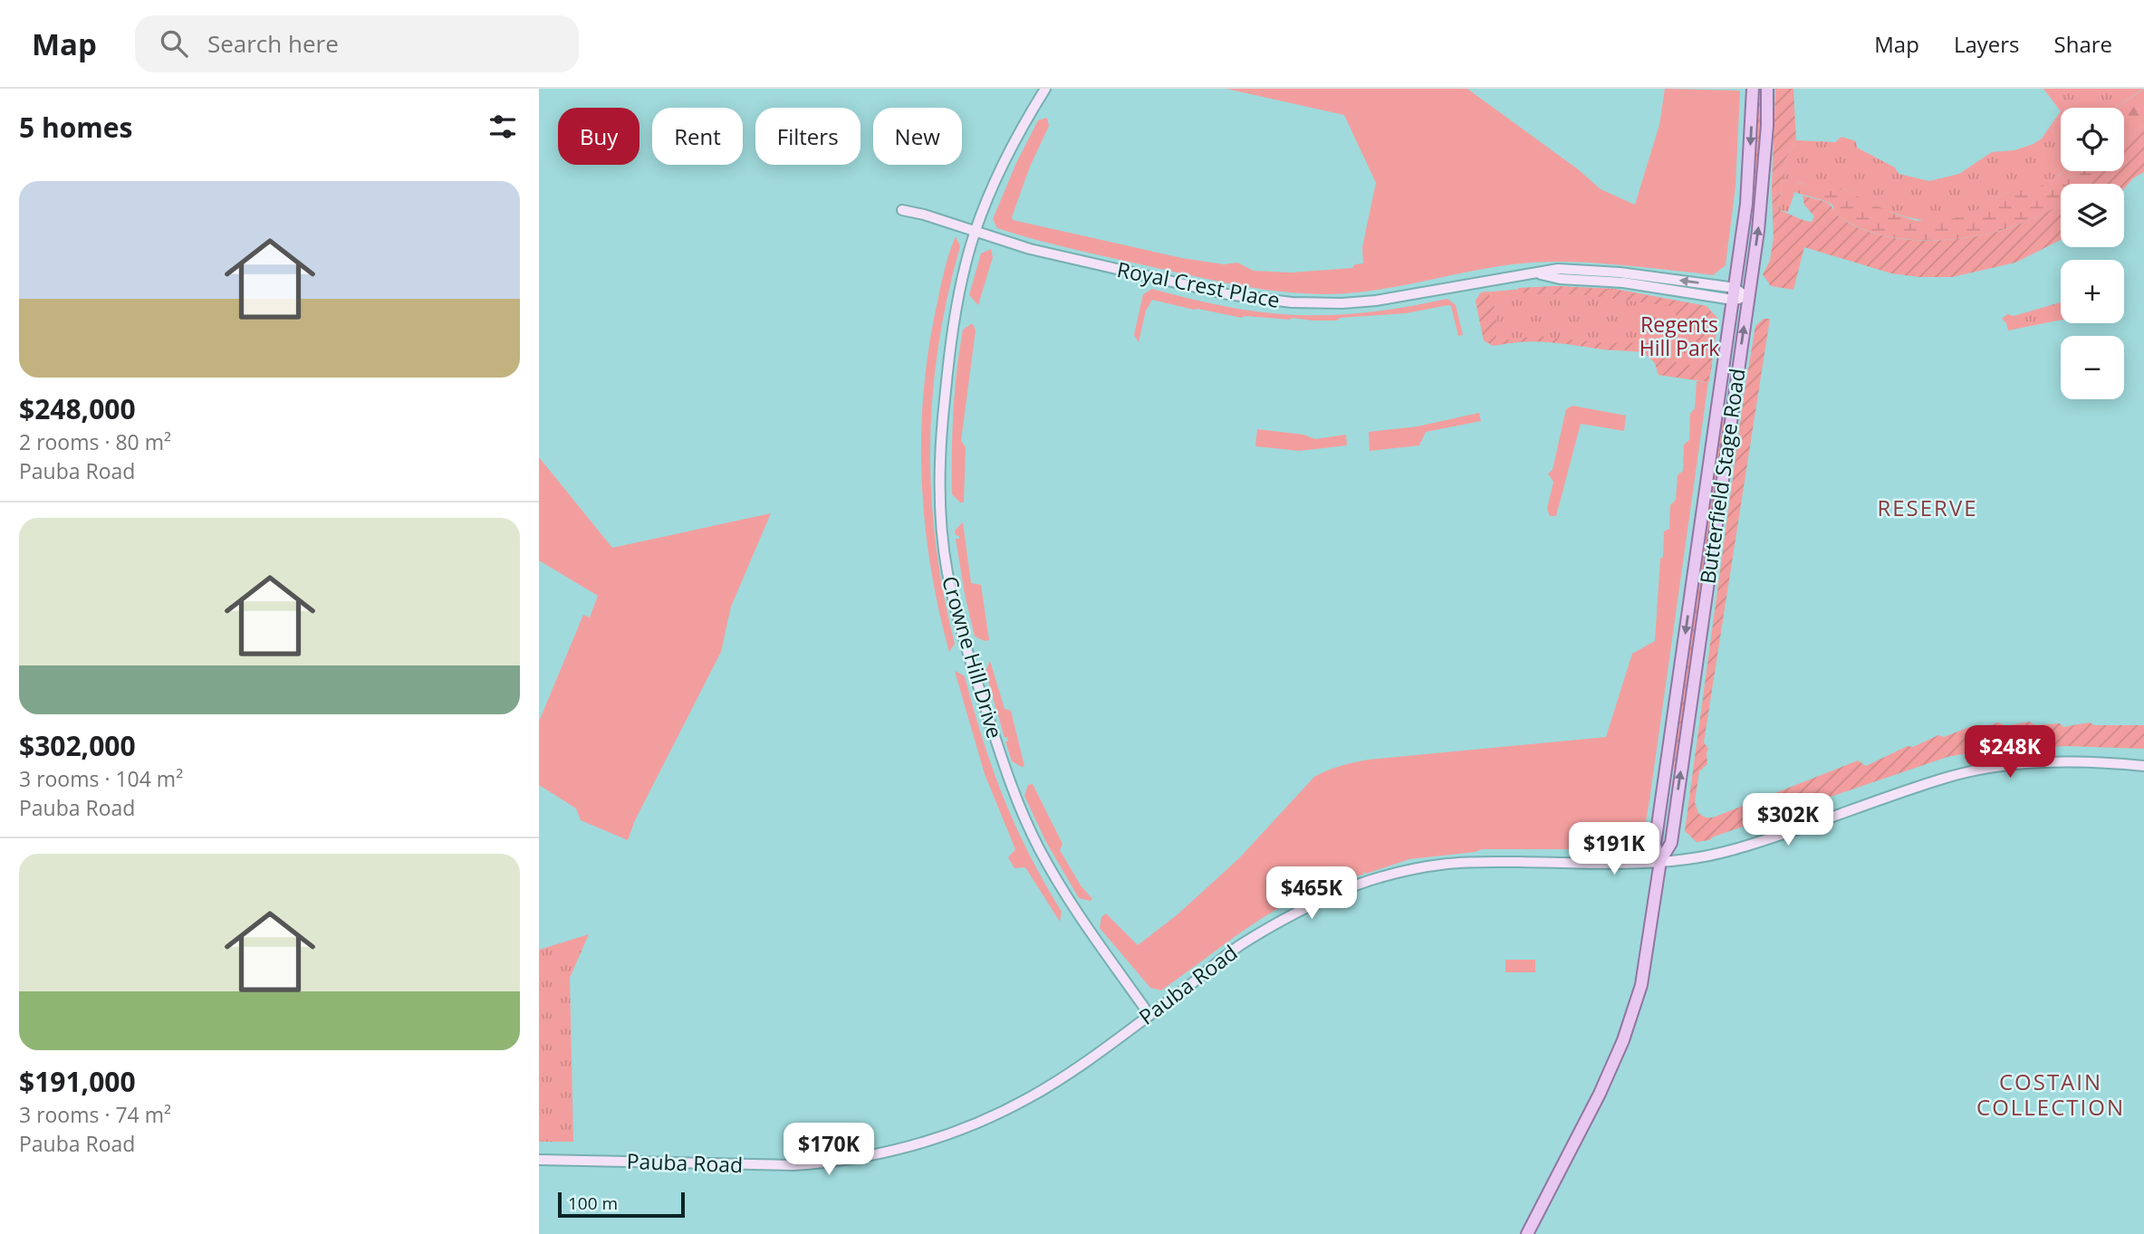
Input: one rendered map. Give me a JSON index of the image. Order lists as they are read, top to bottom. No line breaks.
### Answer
{"streets":{"main road":["Butterfield Stage Road"],"street":["Royal Crest Place","Crowne Hill Drive","Pauba Road"]},"crossings":[["Royal Crest Place","Butterfield Stage Road"],["Royal Crest Place","Crowne Hill Drive"],["Butterfield Stage Road","Pauba Road"],["Crowne Hill Drive","Pauba Road"]],"districts":["RESERVE","COSTAIN COLLECTION"],"parks":["Regents Hill Park"],"scale_bar":"100 m","page":{"header":"Map","search":"Search here","nav":["Map","Layers","Share"],"heading":"5 homes","map_buttons":["+","−"],"chip":["Buy","Rent","Filters","New"],"list":[{"name":"$248,000","note":"2 rooms · 80 m² · Pauba Road"},{"name":"$302,000","note":"3 rooms · 104 m² · Pauba Road"},{"name":"$191,000","note":"3 rooms · 74 m² · Pauba Road"}],"price":["$248K","$302K","$191K","$465K","$170K"],"scale":"100 m"}}
